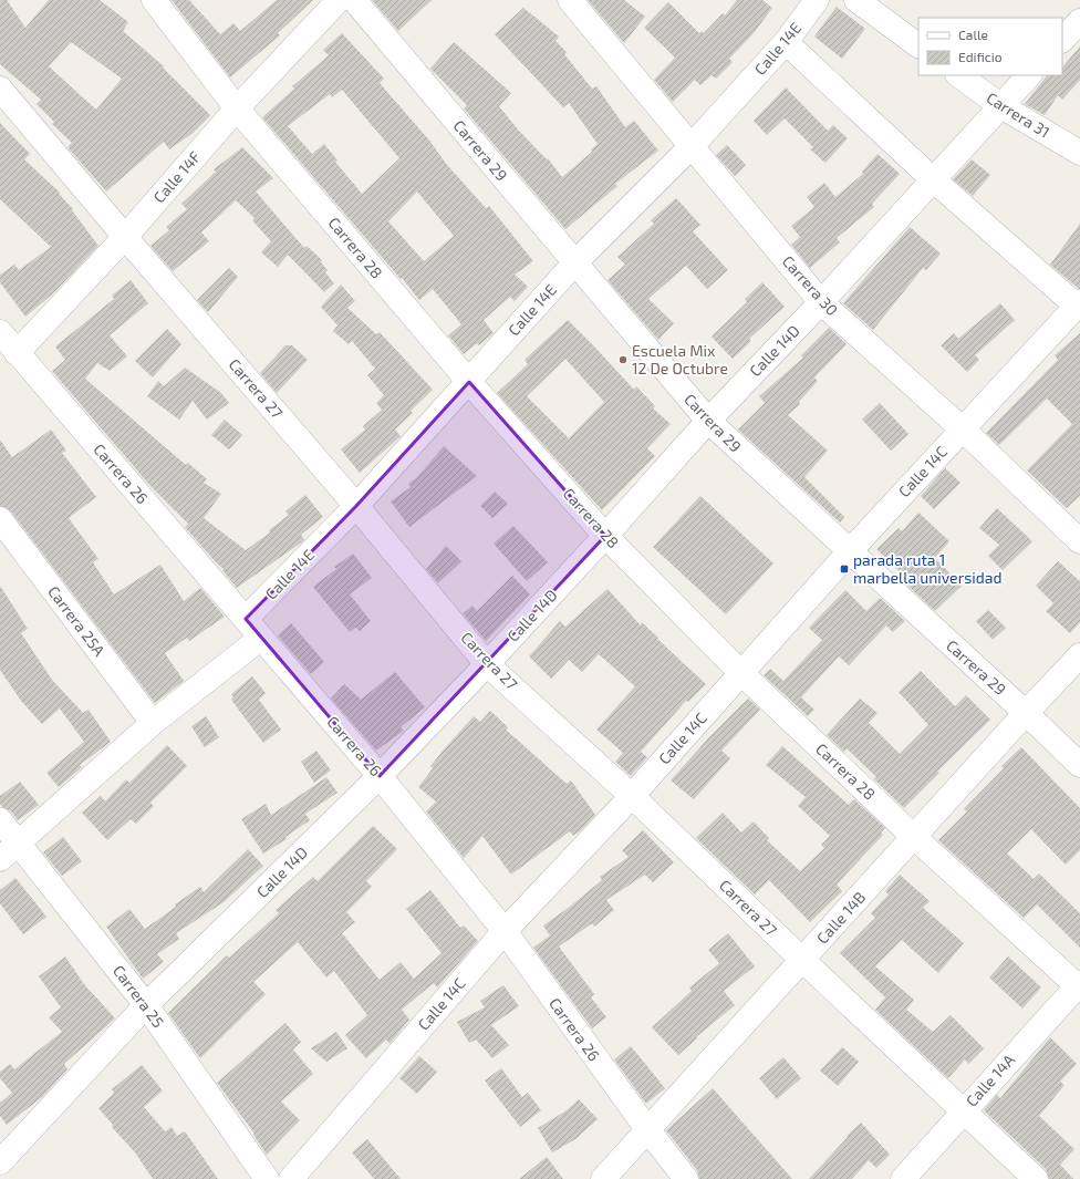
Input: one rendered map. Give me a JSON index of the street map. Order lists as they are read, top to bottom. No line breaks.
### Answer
{"streets":{"street":["Calle 14E","Carrera 31","Carrera 29","Calle 14F","Carrera 28","Carrera 30","Calle 14D","Carrera 27","Calle 14C","Carrera 26","Carrera 25A","Calle 14B","Carrera 25","Calle 14A"]},"crossings":[["Calle 14E","Carrera 29"],["Calle 14E","Carrera 28"],["Calle 14E","Carrera 30"],["Calle 14E","Carrera 27"],["Calle 14E","Carrera 26"],["Carrera 31","Calle 14D"],["Carrera 29","Calle 14D"],["Carrera 29","Calle 14C"],["Carrera 29","Calle 14B"],["Calle 14F","Carrera 28"],["Calle 14F","Carrera 27"],["Calle 14F","Carrera 26"],["Carrera 28","Calle 14D"],["Carrera 28","Calle 14C"],["Carrera 28","Calle 14B"],["Carrera 28","Calle 14A"],["Carrera 30","Calle 14D"],["Carrera 30","Calle 14C"],["Calle 14D","Carrera 27"],["Calle 14D","Carrera 26"],["Calle 14D","Carrera 25"],["Carrera 27","Calle 14C"],["Carrera 27","Calle 14B"],["Carrera 27","Calle 14A"],["Calle 14C","Carrera 26"],["Carrera 26","Calle 14B"]],"places":{"other":["Escuela Mix 12 De Octubre"],"transit":["parada ruta 1 marbella universidad"]},"legend":["Calle","Edificio"]}
